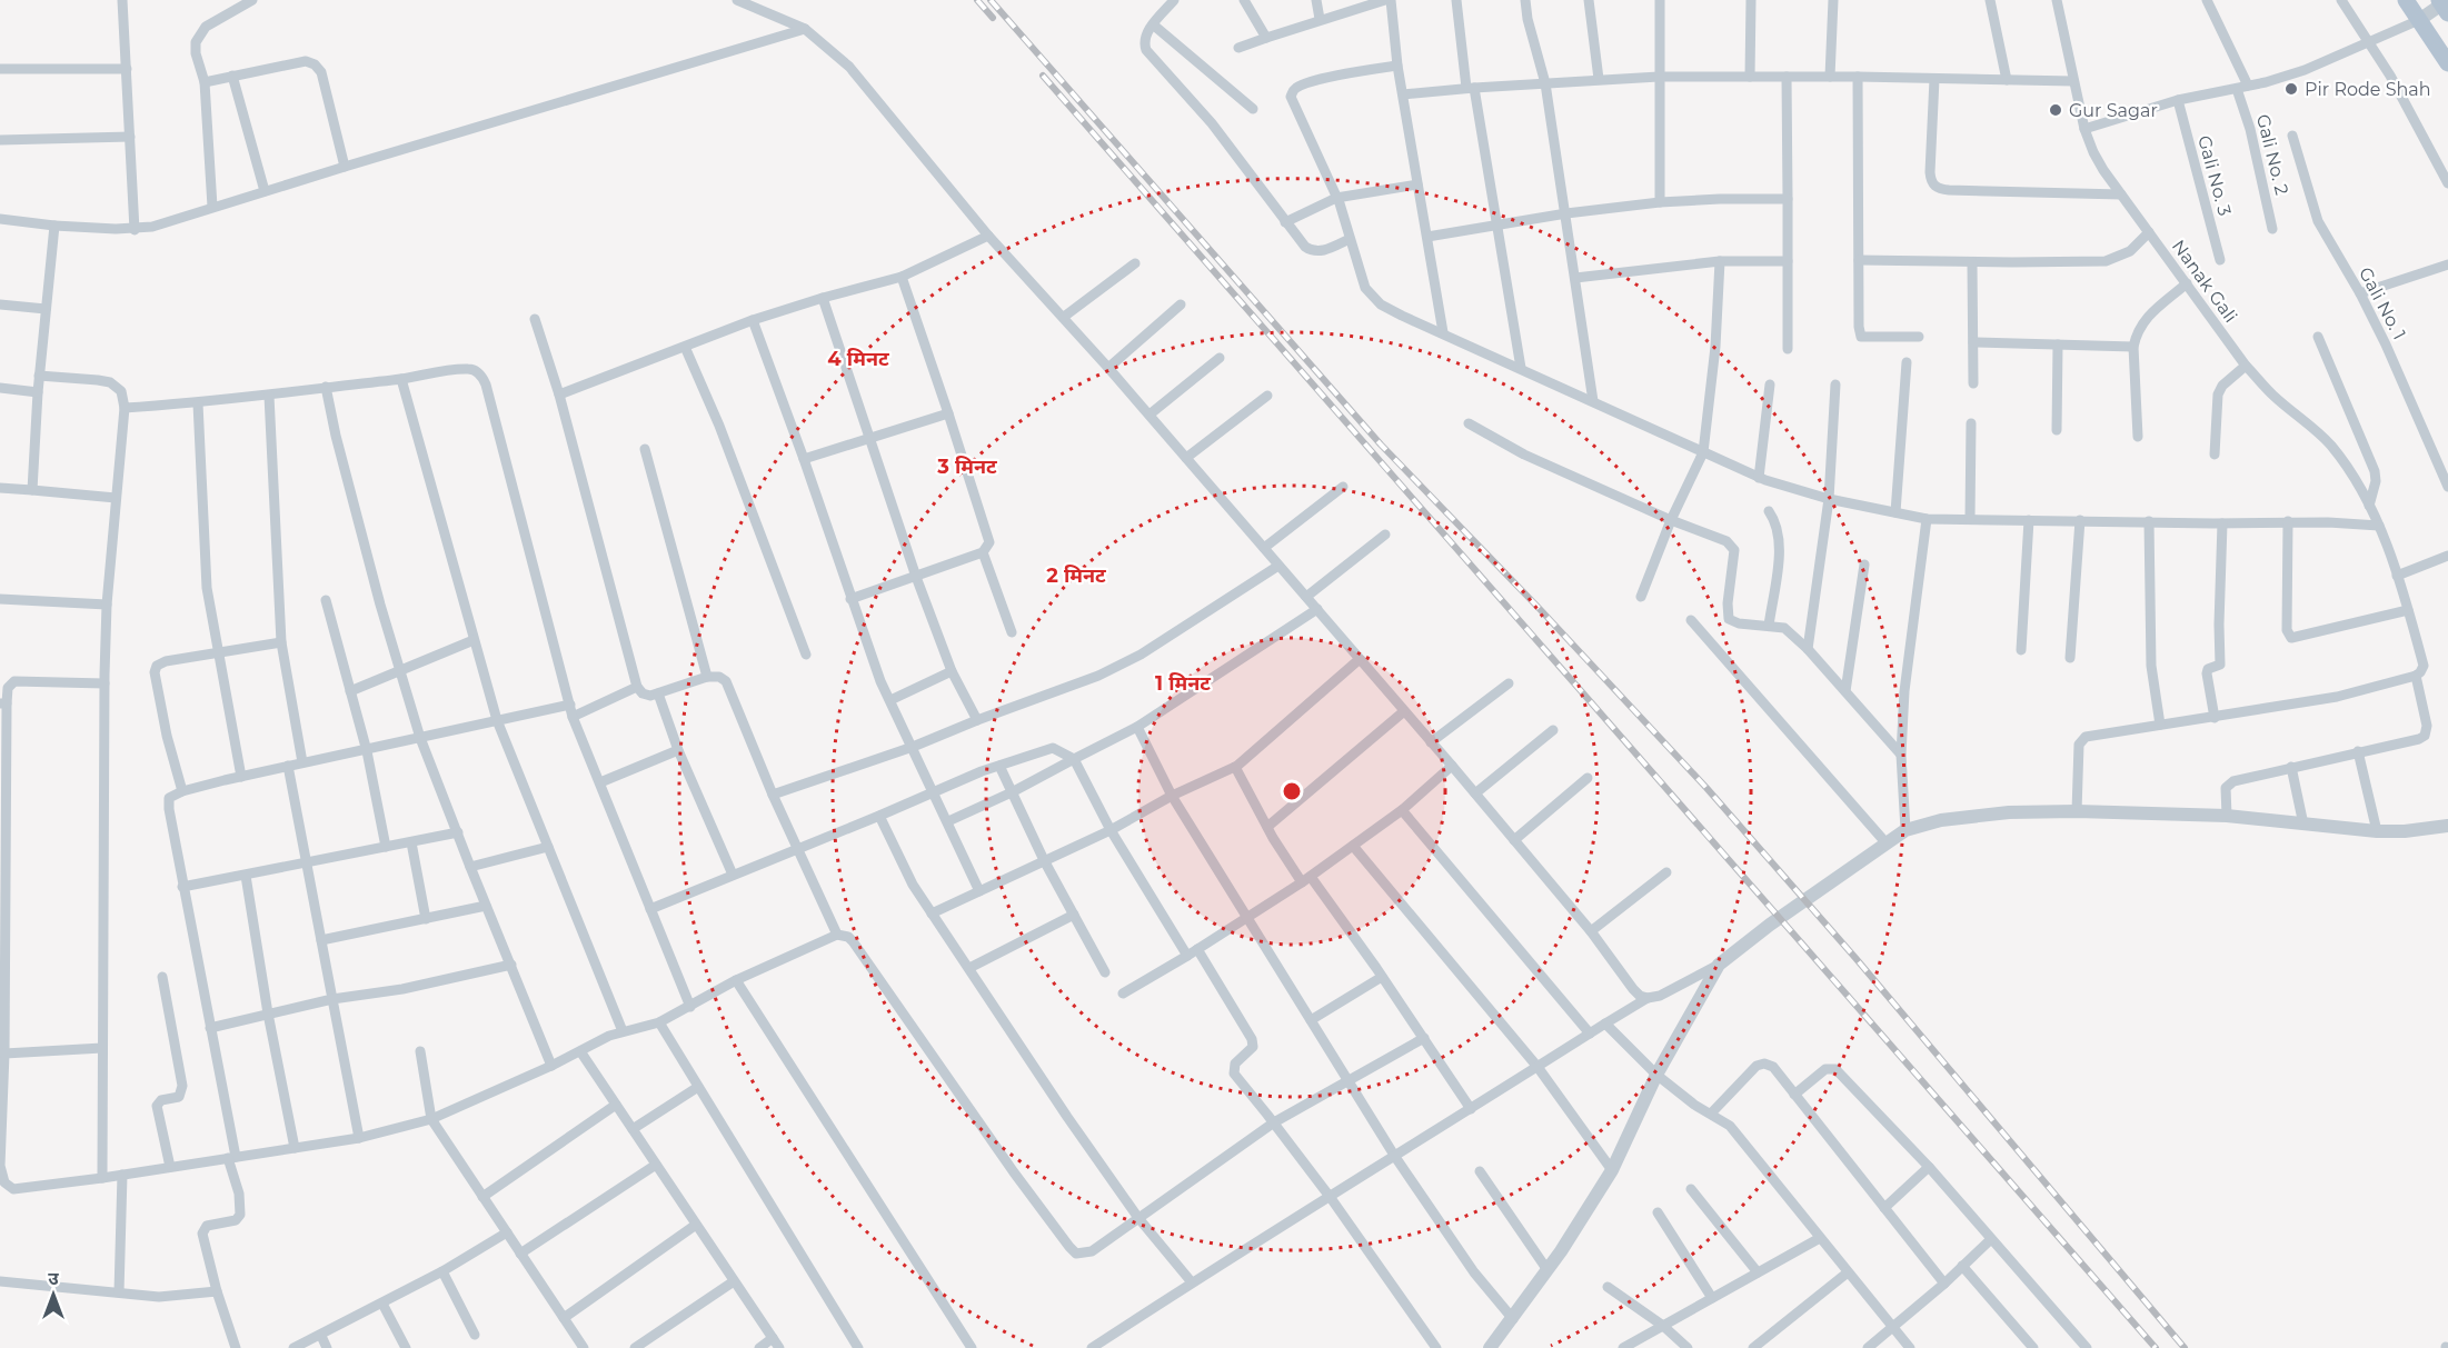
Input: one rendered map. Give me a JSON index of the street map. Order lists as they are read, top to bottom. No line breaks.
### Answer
{"streets":{"street":["Gali No. 2","Gali No. 3","Nanak Gali","Gali No. 1"]},"places":["Pir Rode Shah","Gur Sagar"],"north":"top","rings":["4 मिनट","3 मिनट","2 मिनट","1 मिनट"]}
